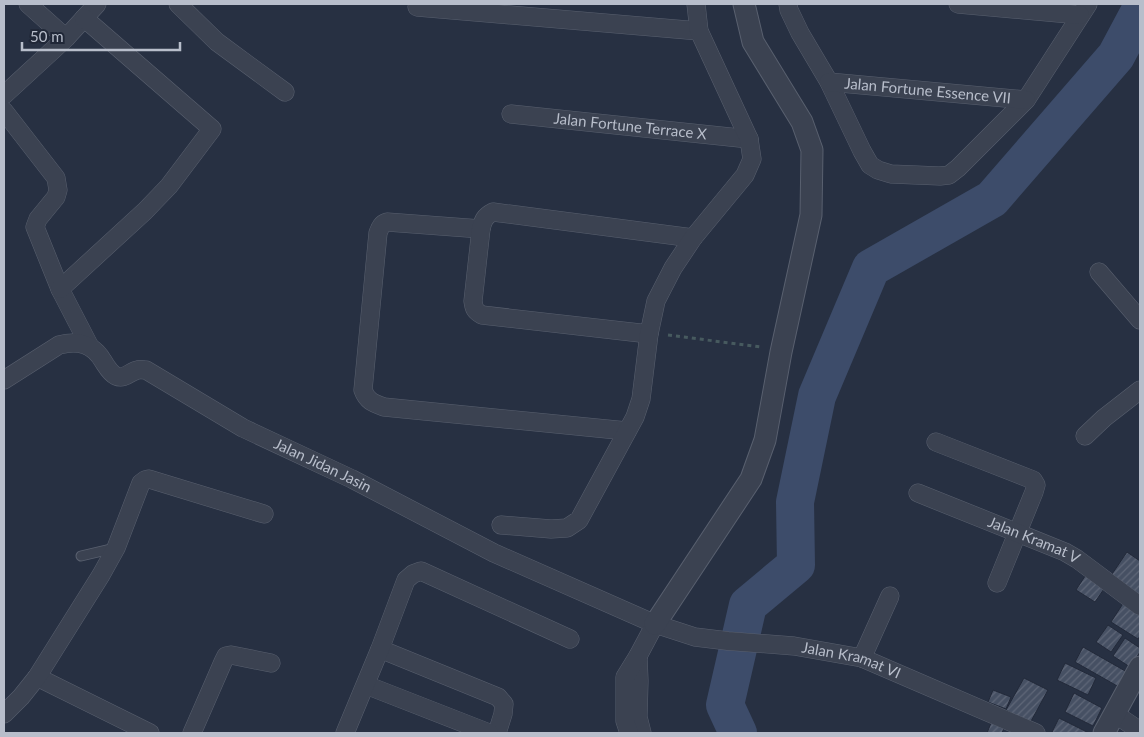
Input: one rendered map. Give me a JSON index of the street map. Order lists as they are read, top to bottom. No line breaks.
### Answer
{"streets":{"street":["Jalan Fortune Essence VII","Jalan Fortune Terrace X","Jalan Jidan Jasin","Jalan Kramat V","Jalan Kramat VI"]},"crossings":[["Jalan Jidan Jasin","Jalan Kramat VI"]],"scale_bar":"50 m"}
